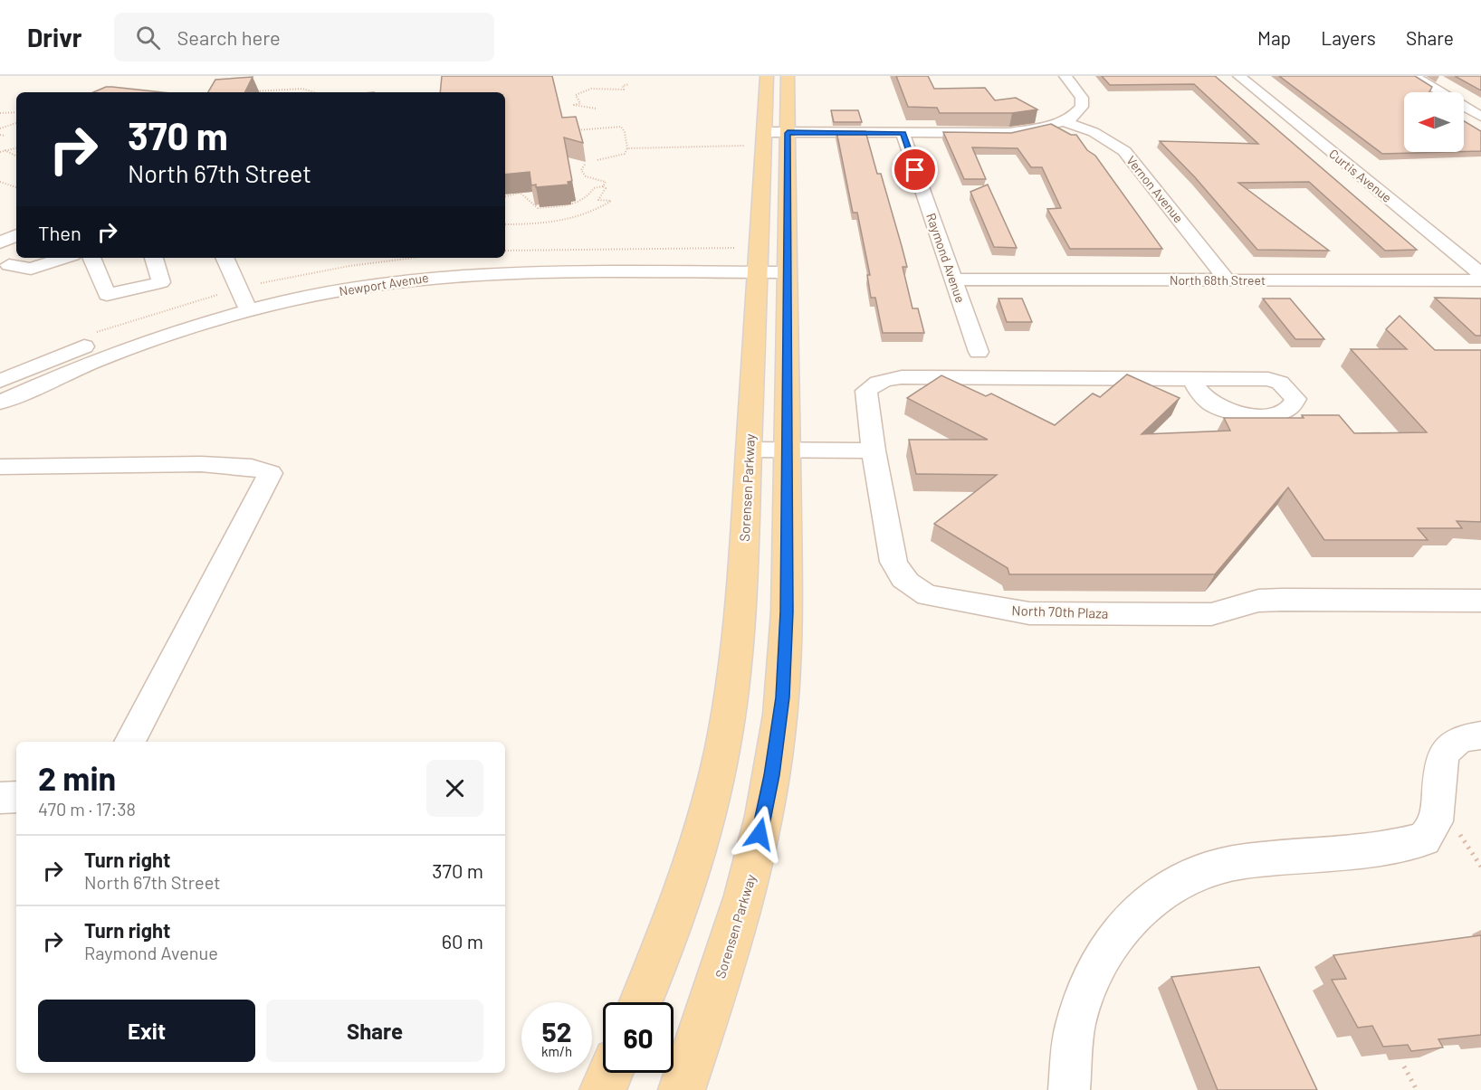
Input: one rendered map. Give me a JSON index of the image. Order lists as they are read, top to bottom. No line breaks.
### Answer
{"streets":{"main road":["Sorensen Parkway"],"street":["Curtis Avenue","Vernon Avenue","Raymond Avenue","North 68th Street","Newport Avenue","North 70th Plaza"]},"crossings":[["Vernon Avenue","North 68th Street"],["Raymond Avenue","North 68th Street"],["Newport Avenue","Sorensen Parkway"]],"north":"left","page":{"header":"Drivr","search":"Search here","nav":["Map","Layers","Share"],"turn":["370 m","North 67th Street"],"then":"Then","heading":["2 min","470 m · 17:38"],"list":[{"name":"Turn right","note":"North 67th Street","value":"370 m"},{"name":"Turn right","note":"Raymond Avenue","value":"60 m"}],"buttons":["Exit","Share"],"speed":"52 km/h","limit":"60"}}
